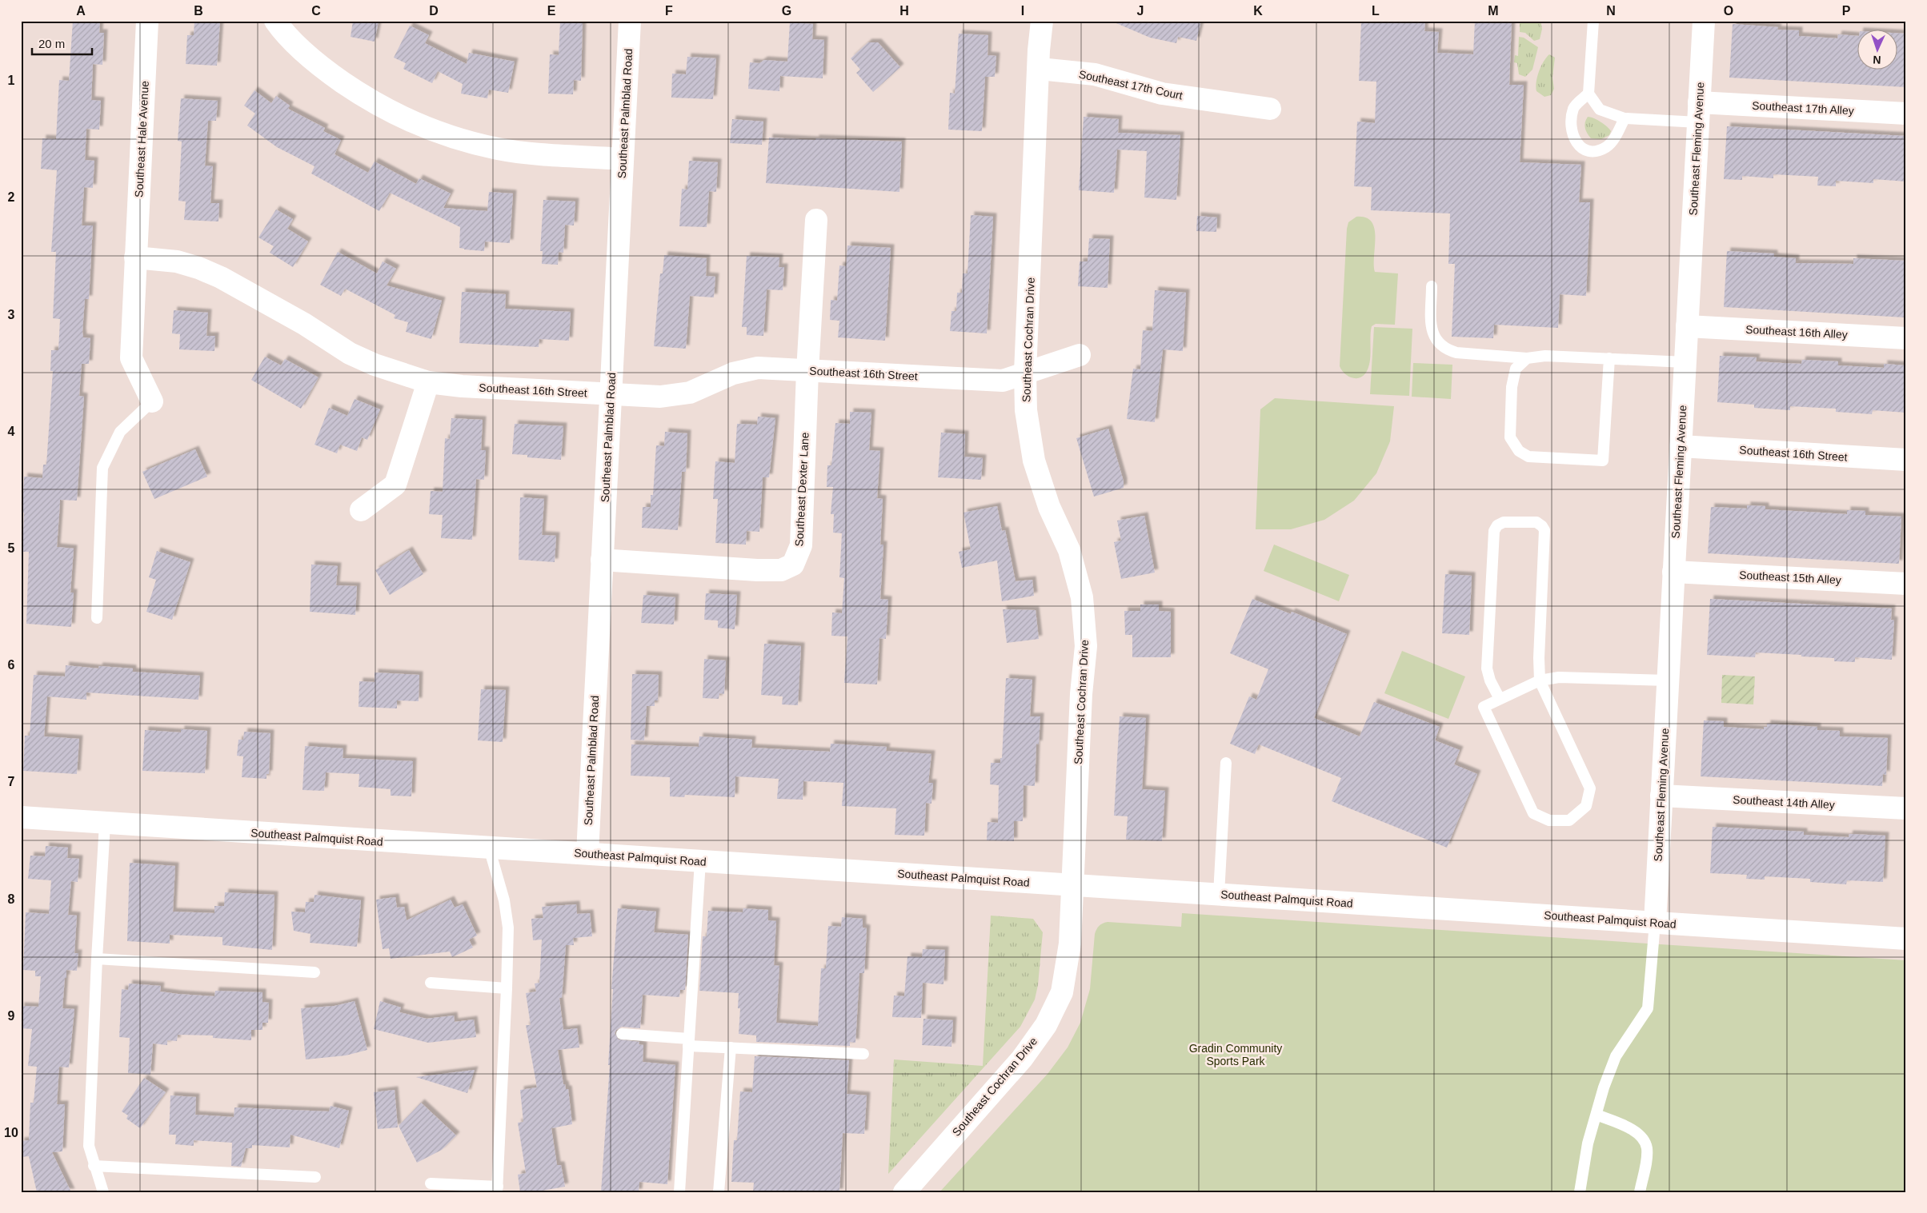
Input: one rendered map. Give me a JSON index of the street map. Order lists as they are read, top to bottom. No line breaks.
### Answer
{"streets":{"street":["Southeast 17th Court","Southeast 17th Alley","Southeast Palmblad Road","Southeast Hale Avenue","Southeast Fleming Avenue","Southeast 16th Alley","Southeast Cochran Drive","Southeast 16th Street","Southeast Dexter Lane","Southeast 15th Alley","Southeast 14th Alley","Southeast Palmquist Road"]},"crossings":[["Southeast 17th Court","Southeast Cochran Drive"],["Southeast 17th Alley","Southeast Fleming Avenue"],["Southeast Palmblad Road","Southeast 16th Street"],["Southeast Palmblad Road","Southeast Dexter Lane"],["Southeast Palmblad Road","Southeast Palmquist Road"],["Southeast Hale Avenue","Southeast 16th Street"],["Southeast Fleming Avenue","Southeast 16th Alley"],["Southeast Fleming Avenue","Southeast 16th Street"],["Southeast Fleming Avenue","Southeast 15th Alley"],["Southeast Fleming Avenue","Southeast 14th Alley"],["Southeast Fleming Avenue","Southeast Palmquist Road"],["Southeast Cochran Drive","Southeast 16th Street"],["Southeast Cochran Drive","Southeast Palmquist Road"],["Southeast 16th Street","Southeast Dexter Lane"]],"parks":["Gradin Community Sports Park"],"scale_bar":"20 m","north":"bottom","grid":{"columns":["A","B","C","D","E","F","G","H","I","J","K","L","M","N","O","P"],"rows":["1","2","3","4","5","6","7","8","9","10"]}}
